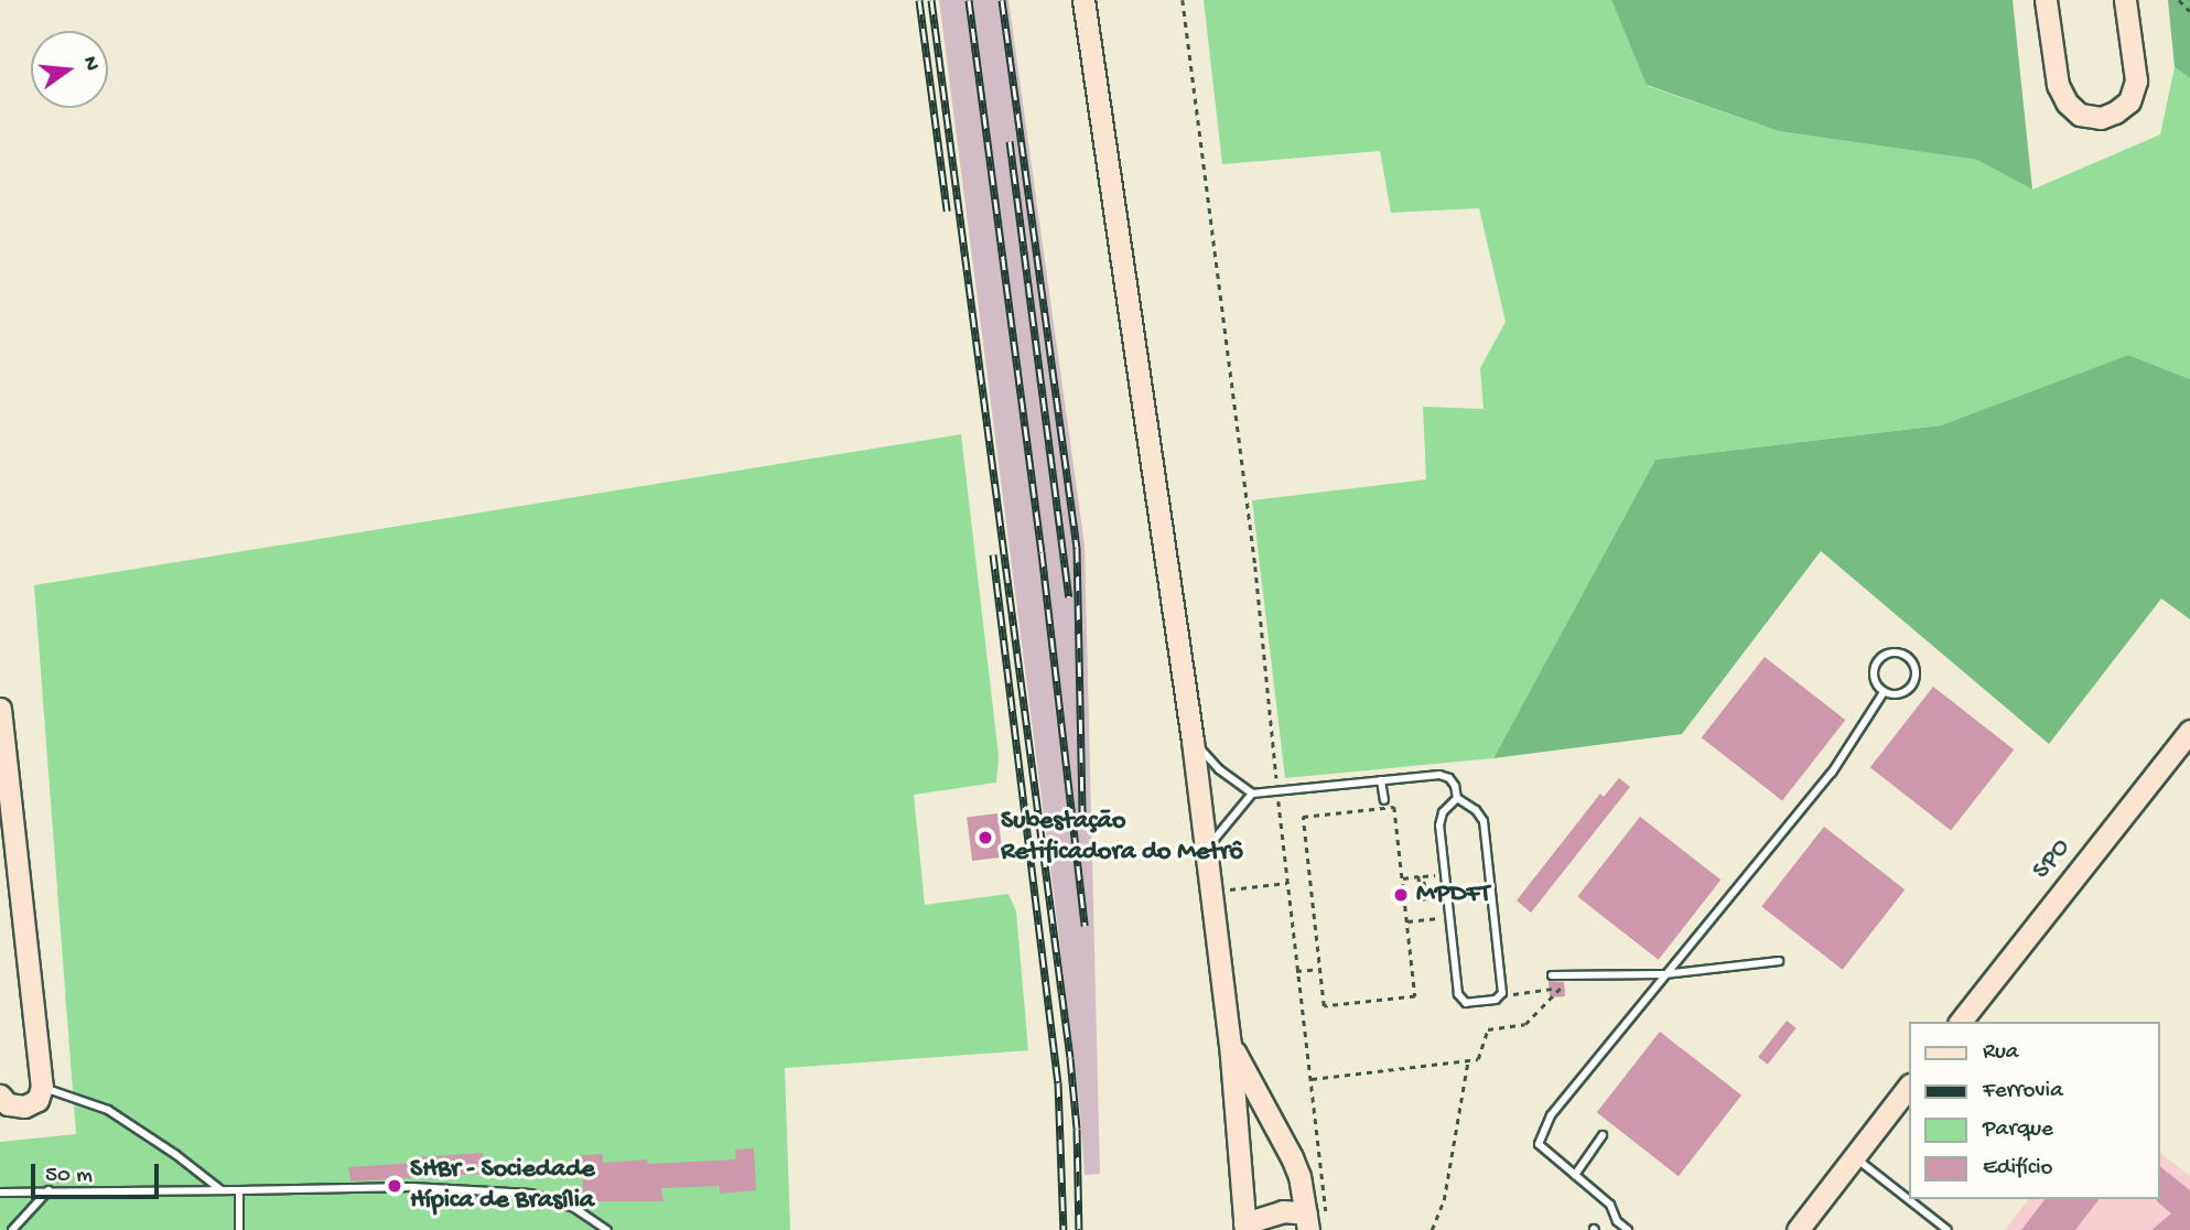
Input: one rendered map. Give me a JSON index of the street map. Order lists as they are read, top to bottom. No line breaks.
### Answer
{"streets":{"street":["SPO"]},"places":["Subestação Retificadora do Metrô","MPDFT","SHBr - Sociedade Hípica de Brasília"],"legend":["Rua","Ferrovia","Parque","Edifício"],"scale_bar":"50 m","north":"right"}
